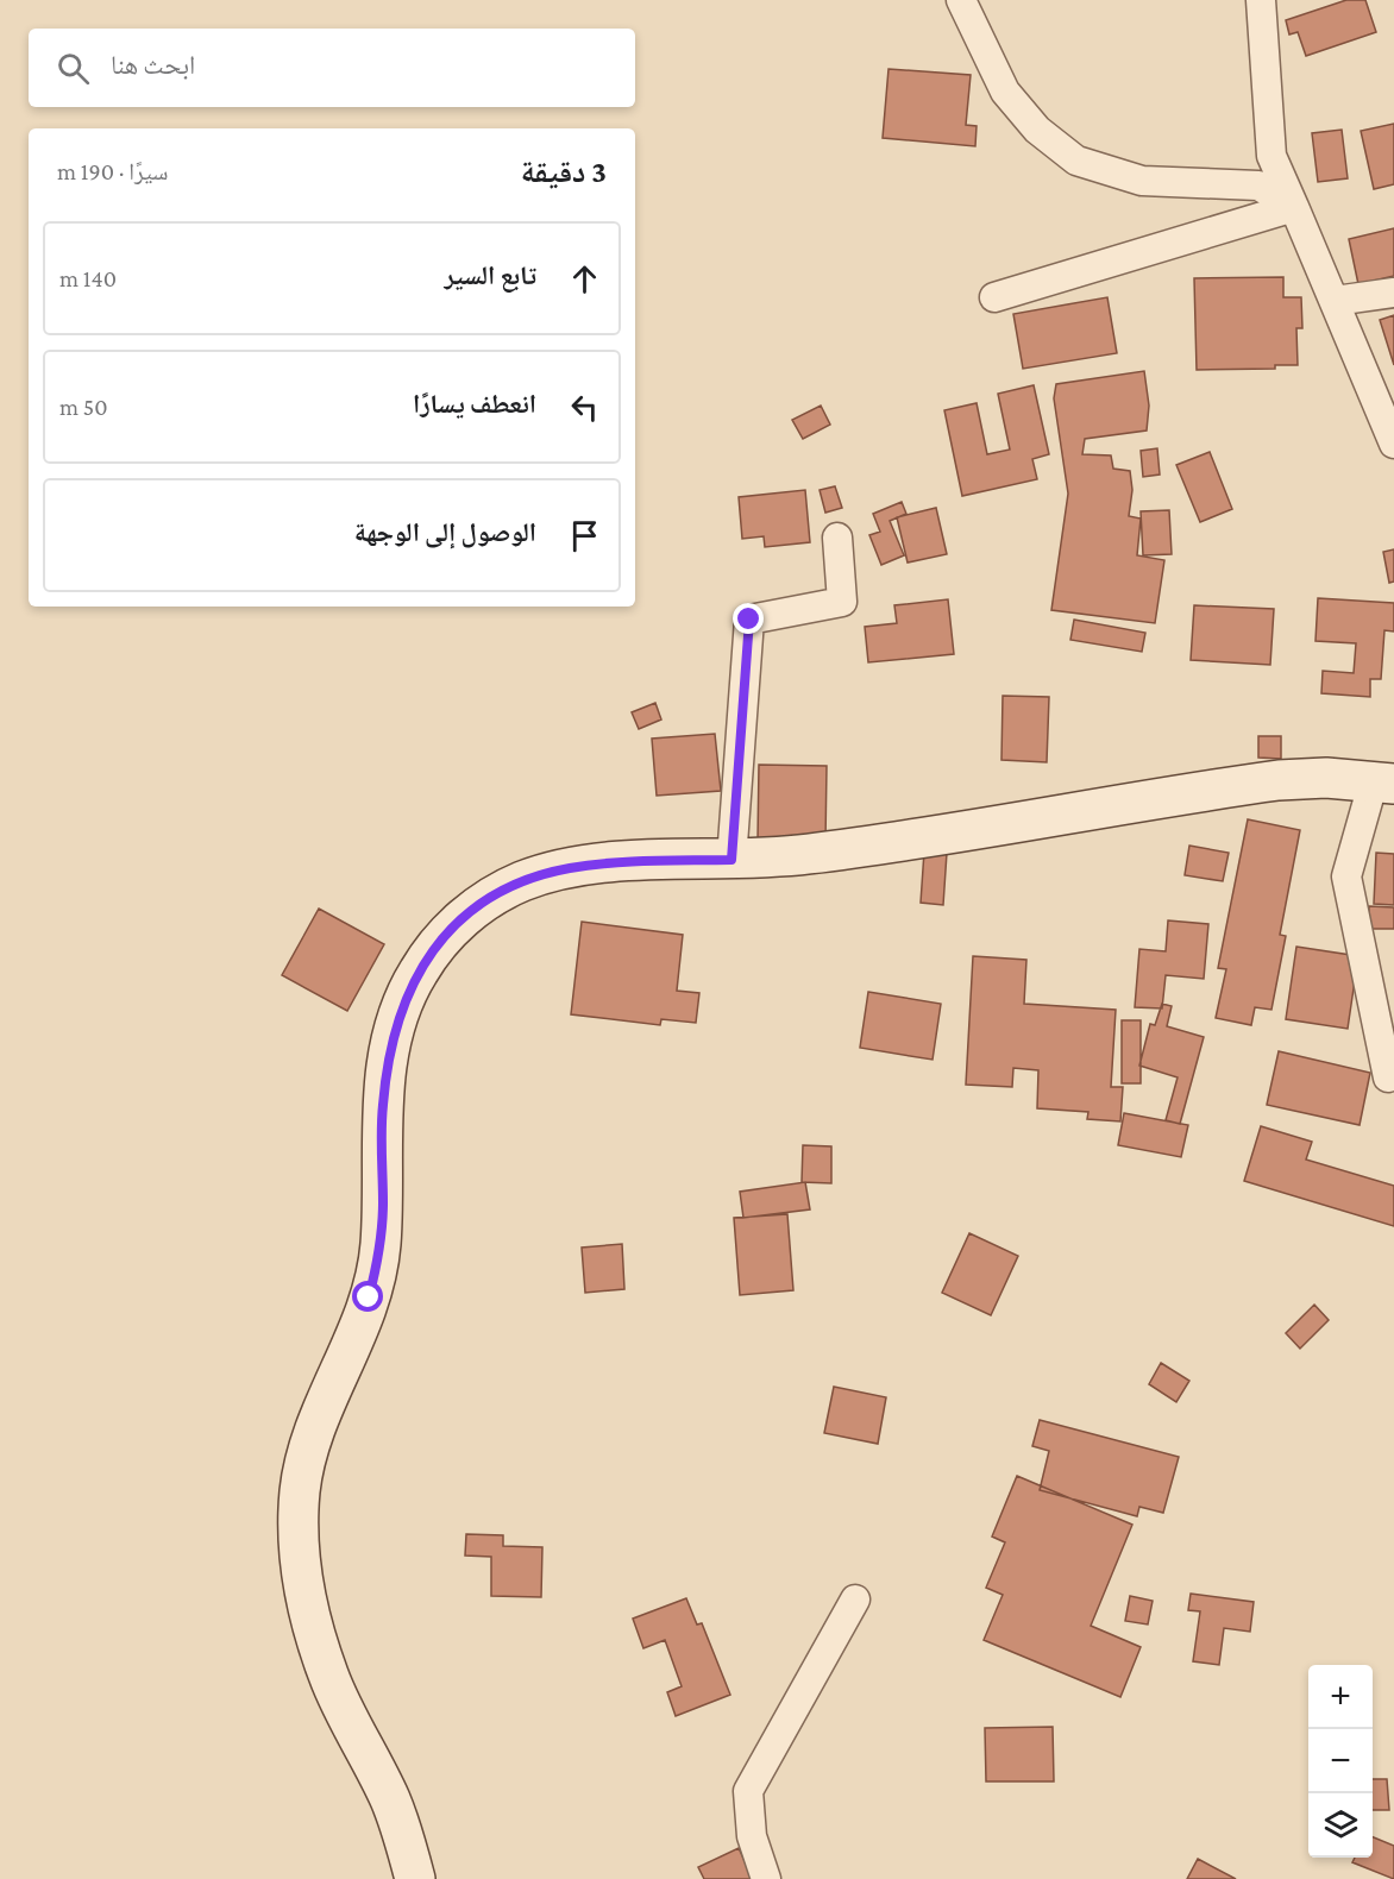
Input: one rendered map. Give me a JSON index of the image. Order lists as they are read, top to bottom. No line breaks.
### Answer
{"page":{"search":"ابحث هنا","heading":["3 دقيقة","سيرًا · 190 m"],"list":[["تابع السير","140 m"],["انعطف يسارًا","50 m"],"الوصول إلى الوجهة"],"map_buttons":["+","−"]}}
